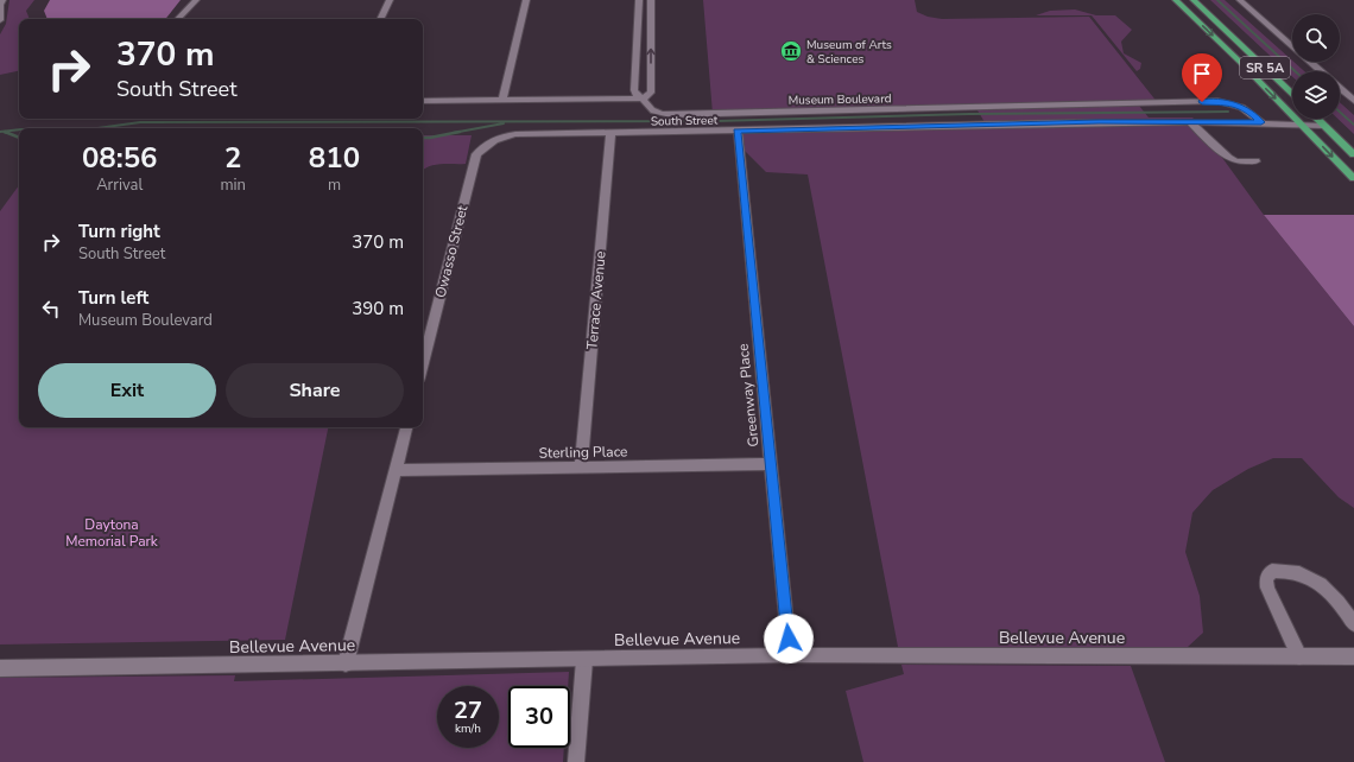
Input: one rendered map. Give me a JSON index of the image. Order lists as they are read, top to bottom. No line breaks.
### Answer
{"streets":{"main road":["SR 5A"],"street":["Museum Boulevard","South Street","Owasso Street","Terrace Avenue","Greenway Place","Sterling Place","Bellevue Avenue"]},"crossings":[["SR 5A","South Street"],["Museum Boulevard","South Street"],["South Street","Owasso Street"],["South Street","Terrace Avenue"],["South Street","Greenway Place"],["Terrace Avenue","Sterling Place"],["Greenway Place","Sterling Place"],["Greenway Place","Bellevue Avenue"]],"parks":["Daytona Memorial Park"],"places":{"museum":["Museum of Arts & Sciences"]},"page":{"turn":["370 m","South Street"],"eta":["08:56","Arrival","2","min","810","m"],"list":[{"name":"Turn right","note":"South Street","value":"370 m"},{"name":"Turn left","note":"Museum Boulevard","value":"390 m"}],"buttons":["Exit","Share"],"speed":"27 km/h","limit":"30"}}
